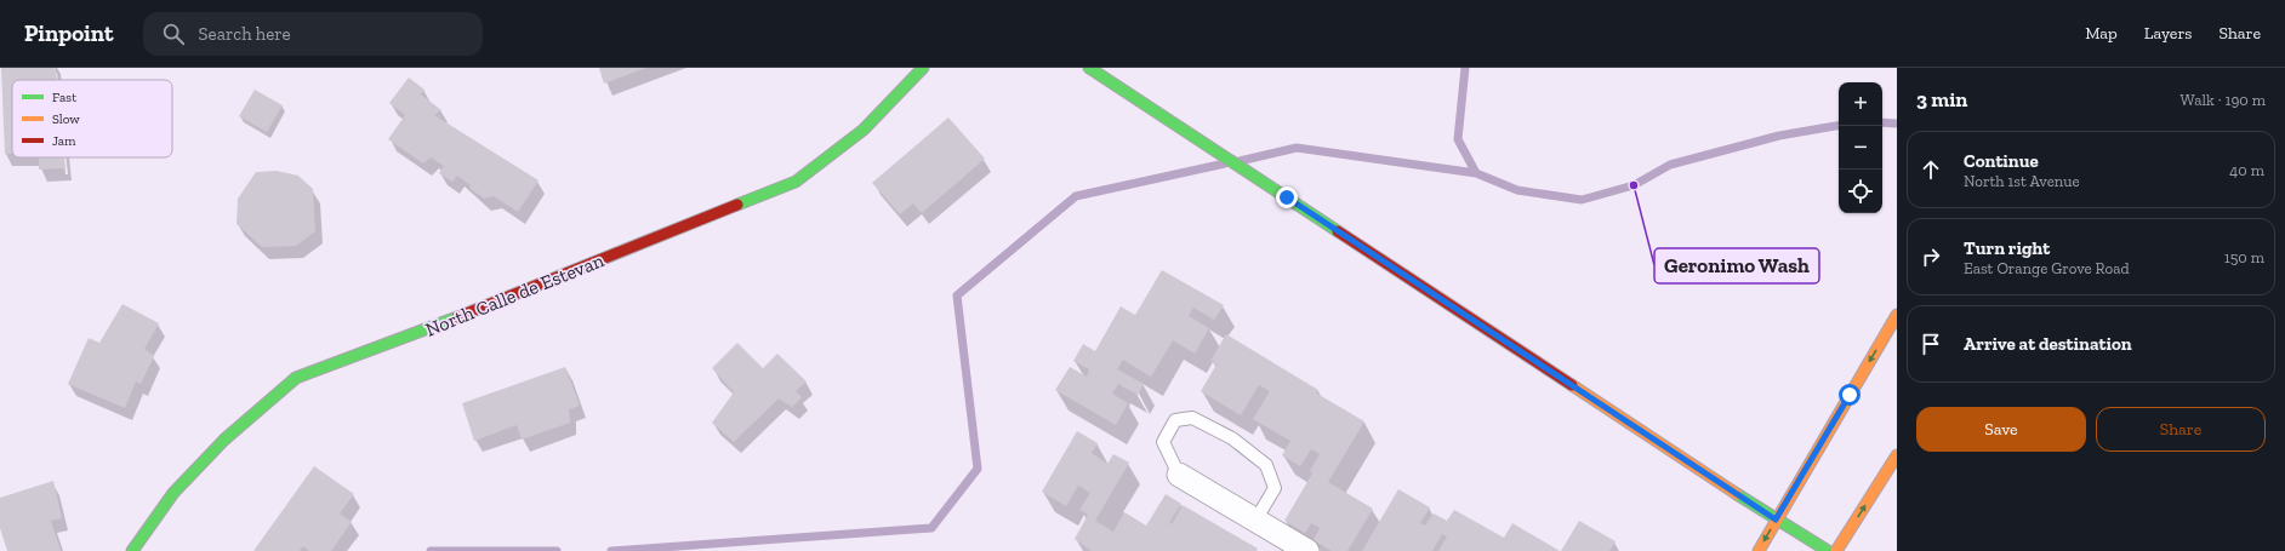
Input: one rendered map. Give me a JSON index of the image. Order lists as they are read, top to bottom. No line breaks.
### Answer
{"streets":{"main road":["North Calle de Estevan"]},"places":["Geronimo Wash"],"legend":["Fast","Slow","Jam"],"page":{"header":"Pinpoint","search":"Search here","nav":["Map","Layers","Share"],"heading":["3 min","Walk · 190 m"],"map_buttons":["+","−"],"list":[["Continue","North 1st Avenue","40 m"],["Turn right","East Orange Grove Road","150 m"],"Arrive at destination"],"buttons":["Save","Share"]}}
